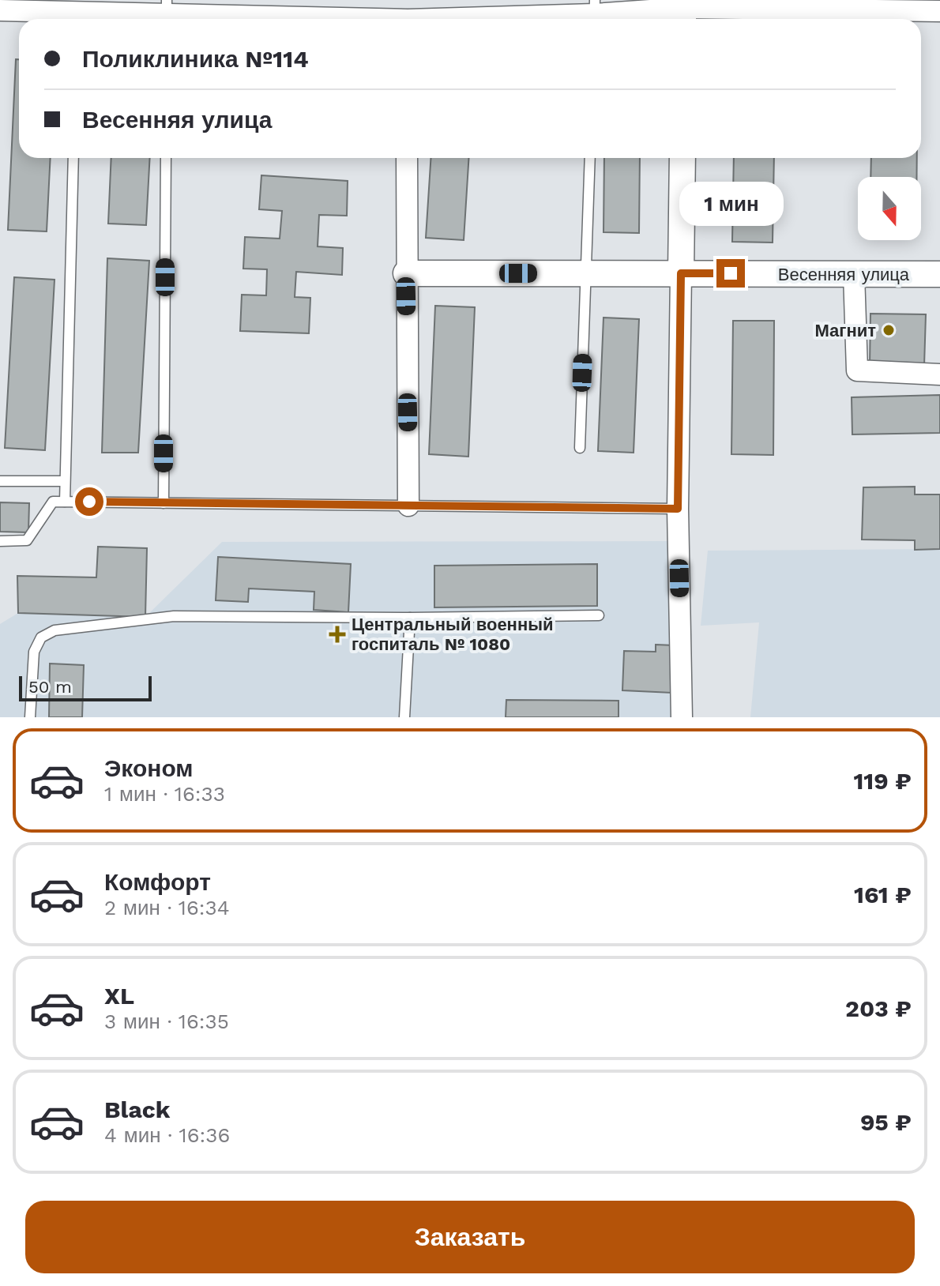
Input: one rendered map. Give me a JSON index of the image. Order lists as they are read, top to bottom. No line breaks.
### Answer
{"streets":{"street":["Весенняя улица"]},"places":{"other":["Магнит"],"health":["Центральный военный госпиталь № 1080"]},"scale_bar":"50 m","north":"bottom","page":{"banner":["Поликлиника №114","Весенняя улица"],"bubble":"1 мин","scale":"50 m","list":[{"name":"Эконом","note":"1 мин · 16:33","value":"119 ₽"},{"name":"Комфорт","note":"2 мин · 16:34","value":"161 ₽"},{"name":"XL","note":"3 мин · 16:35","value":"203 ₽"},{"name":"Black","note":"4 мин · 16:36","value":"95 ₽"}],"buttons":"Заказать"}}
